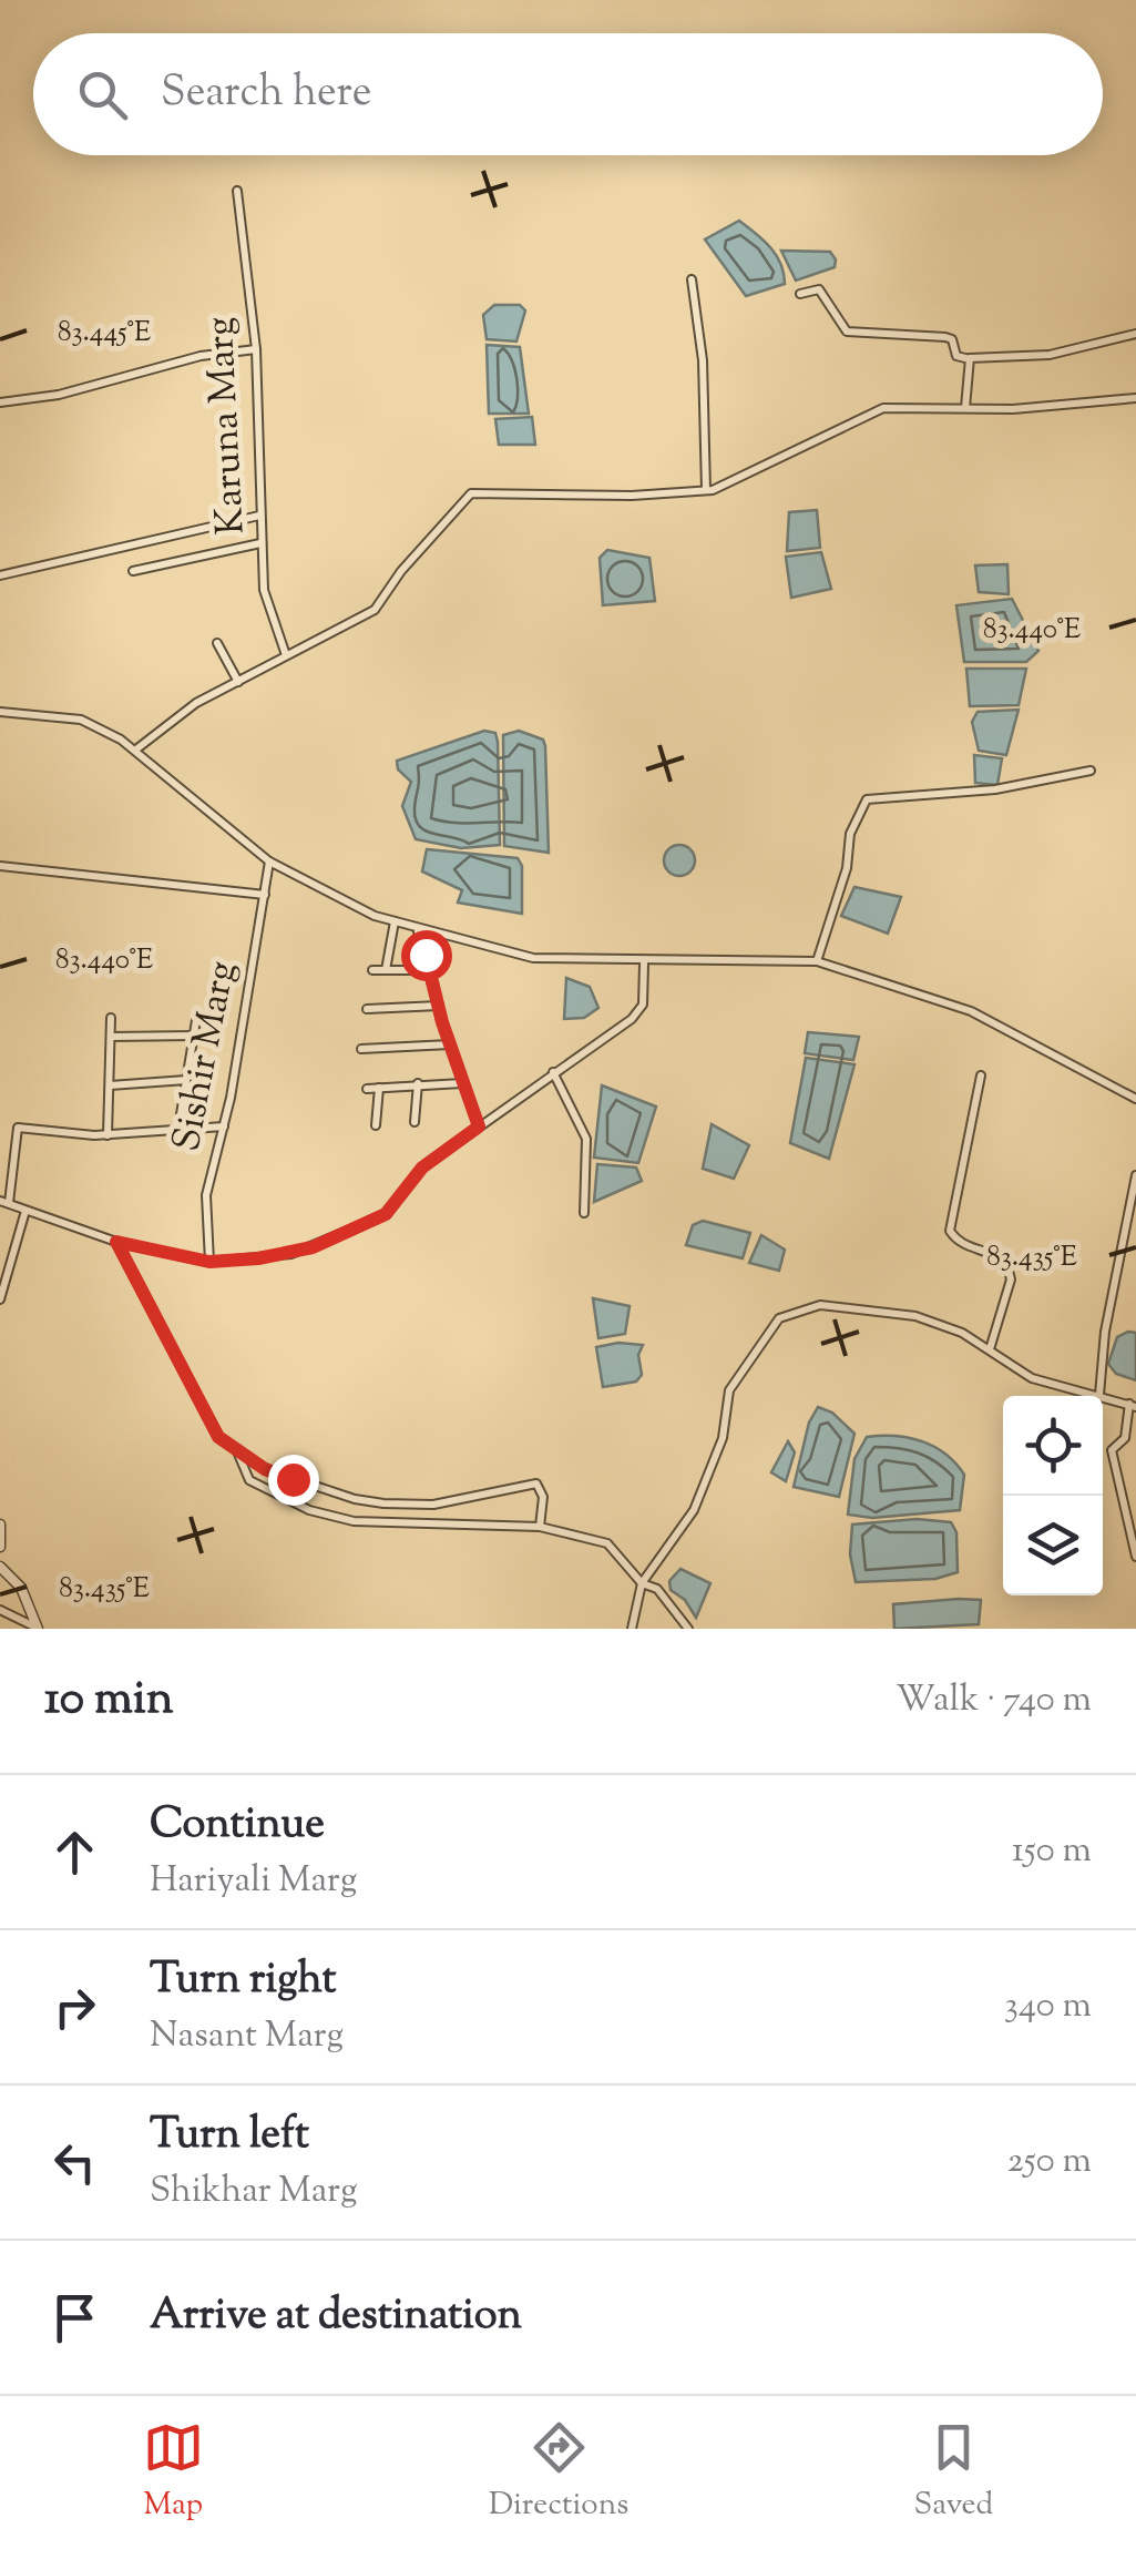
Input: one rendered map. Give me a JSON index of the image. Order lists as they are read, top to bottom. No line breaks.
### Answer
{"streets":{"street":["Karuna Marg","Sishir Marg"]},"page":{"search":"Search here","heading":["10 min","Walk · 740 m"],"list":[["Continue","Hariyali Marg","150 m"],["Turn right","Nasant Marg","340 m"],["Turn left","Shikhar Marg","250 m"],"Arrive at destination"],"nav":["Map","Directions","Saved"]},"coordinates":["83.445°E","83.440°E","83.435°E"]}
